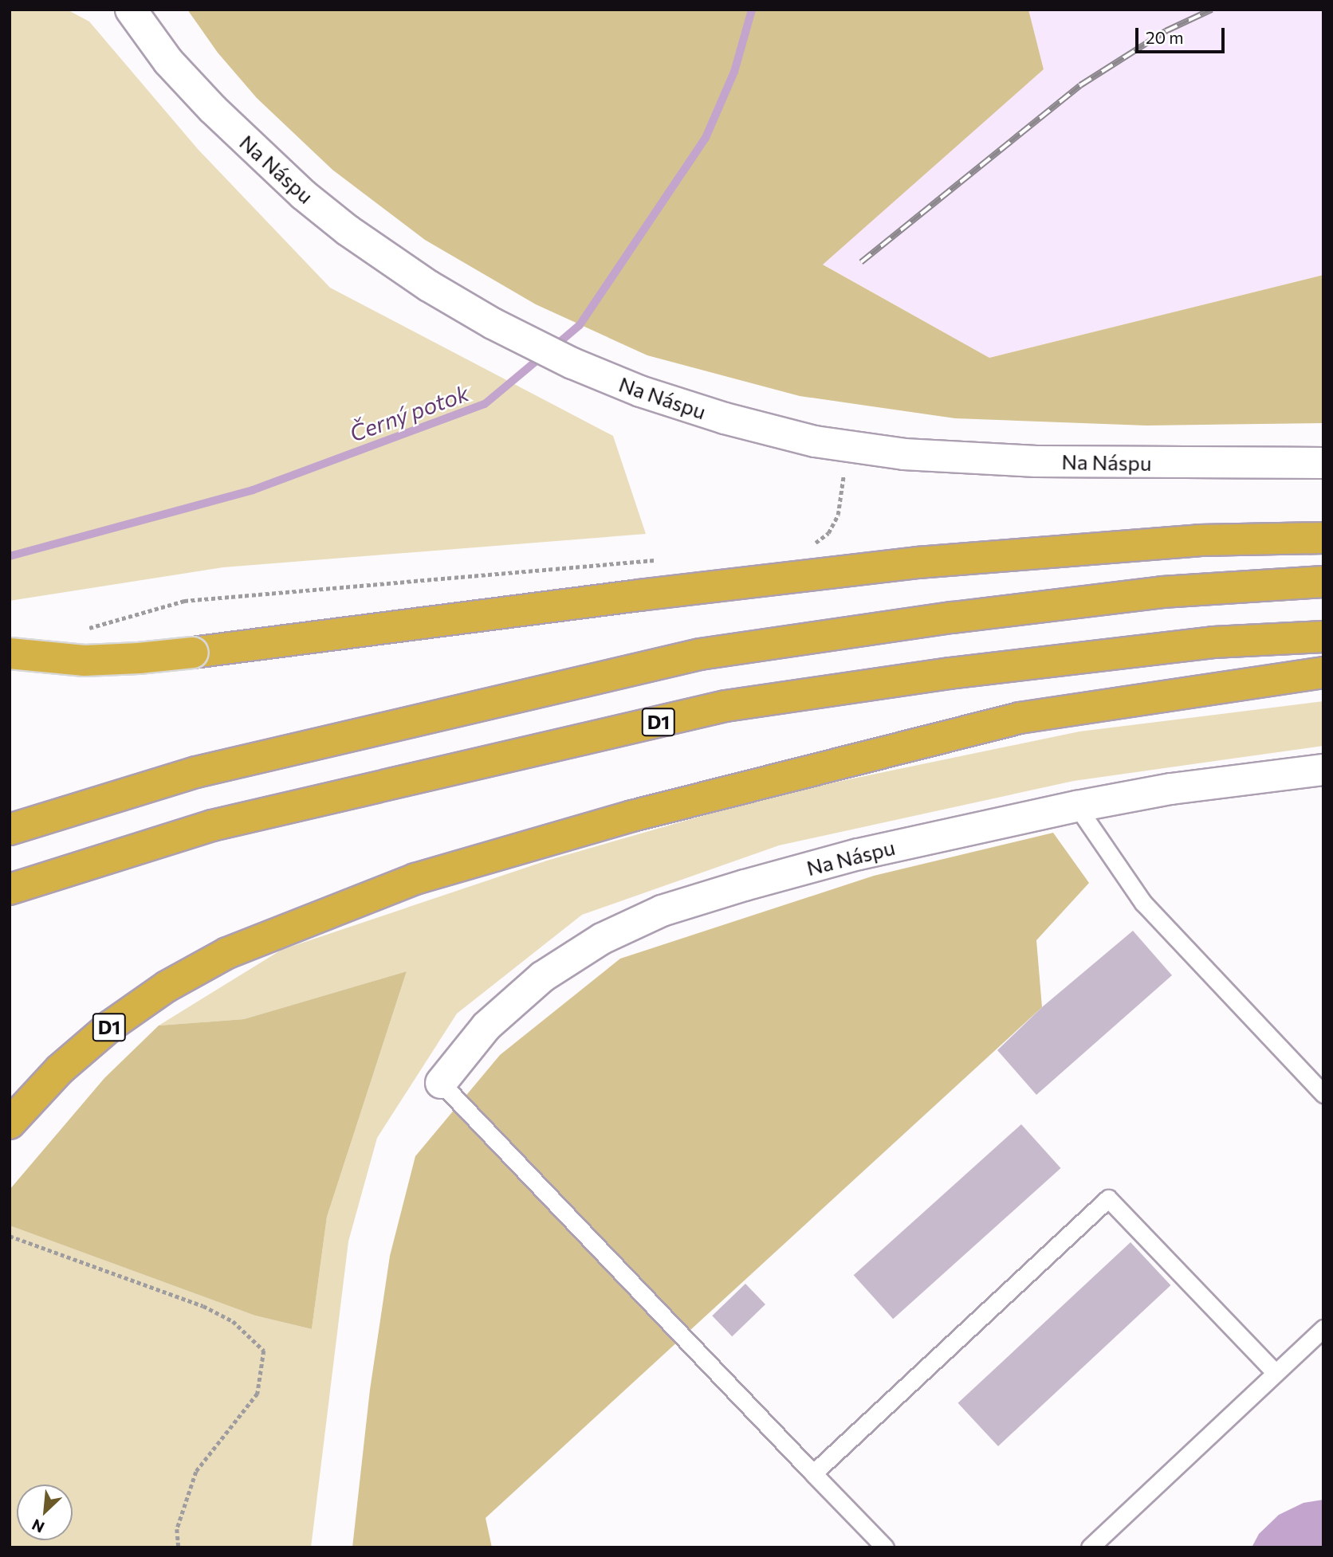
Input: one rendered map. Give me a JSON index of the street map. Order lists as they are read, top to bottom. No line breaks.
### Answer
{"streets":{"highway":["D1"],"street":["Na Náspu"]},"water":["Černý potok"],"scale_bar":"20 m","north":"bottom left"}
